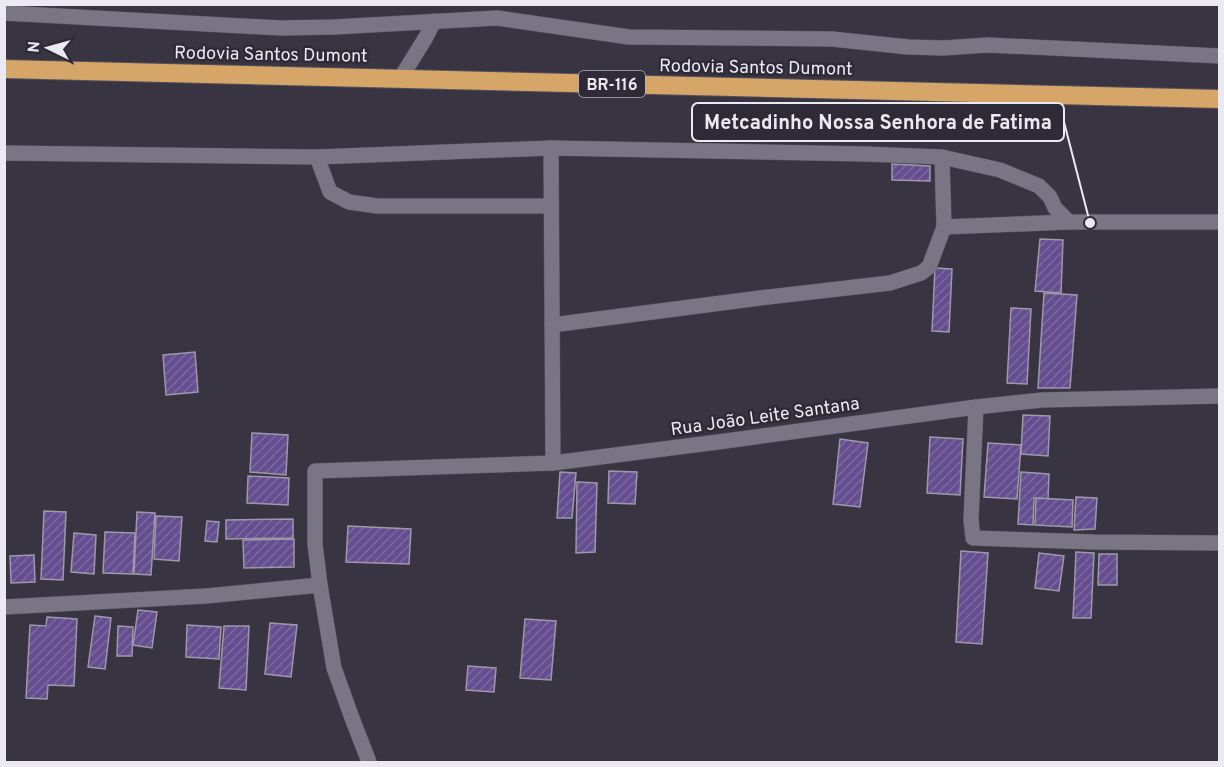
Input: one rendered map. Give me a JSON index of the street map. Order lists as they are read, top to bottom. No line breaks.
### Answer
{"streets":{"highway":["Rodovia Santos Dumont","BR-116"],"street":["Rua João Leite Santana"]},"places":["Metcadinho Nossa Senhora de Fatima"],"north":"left"}
